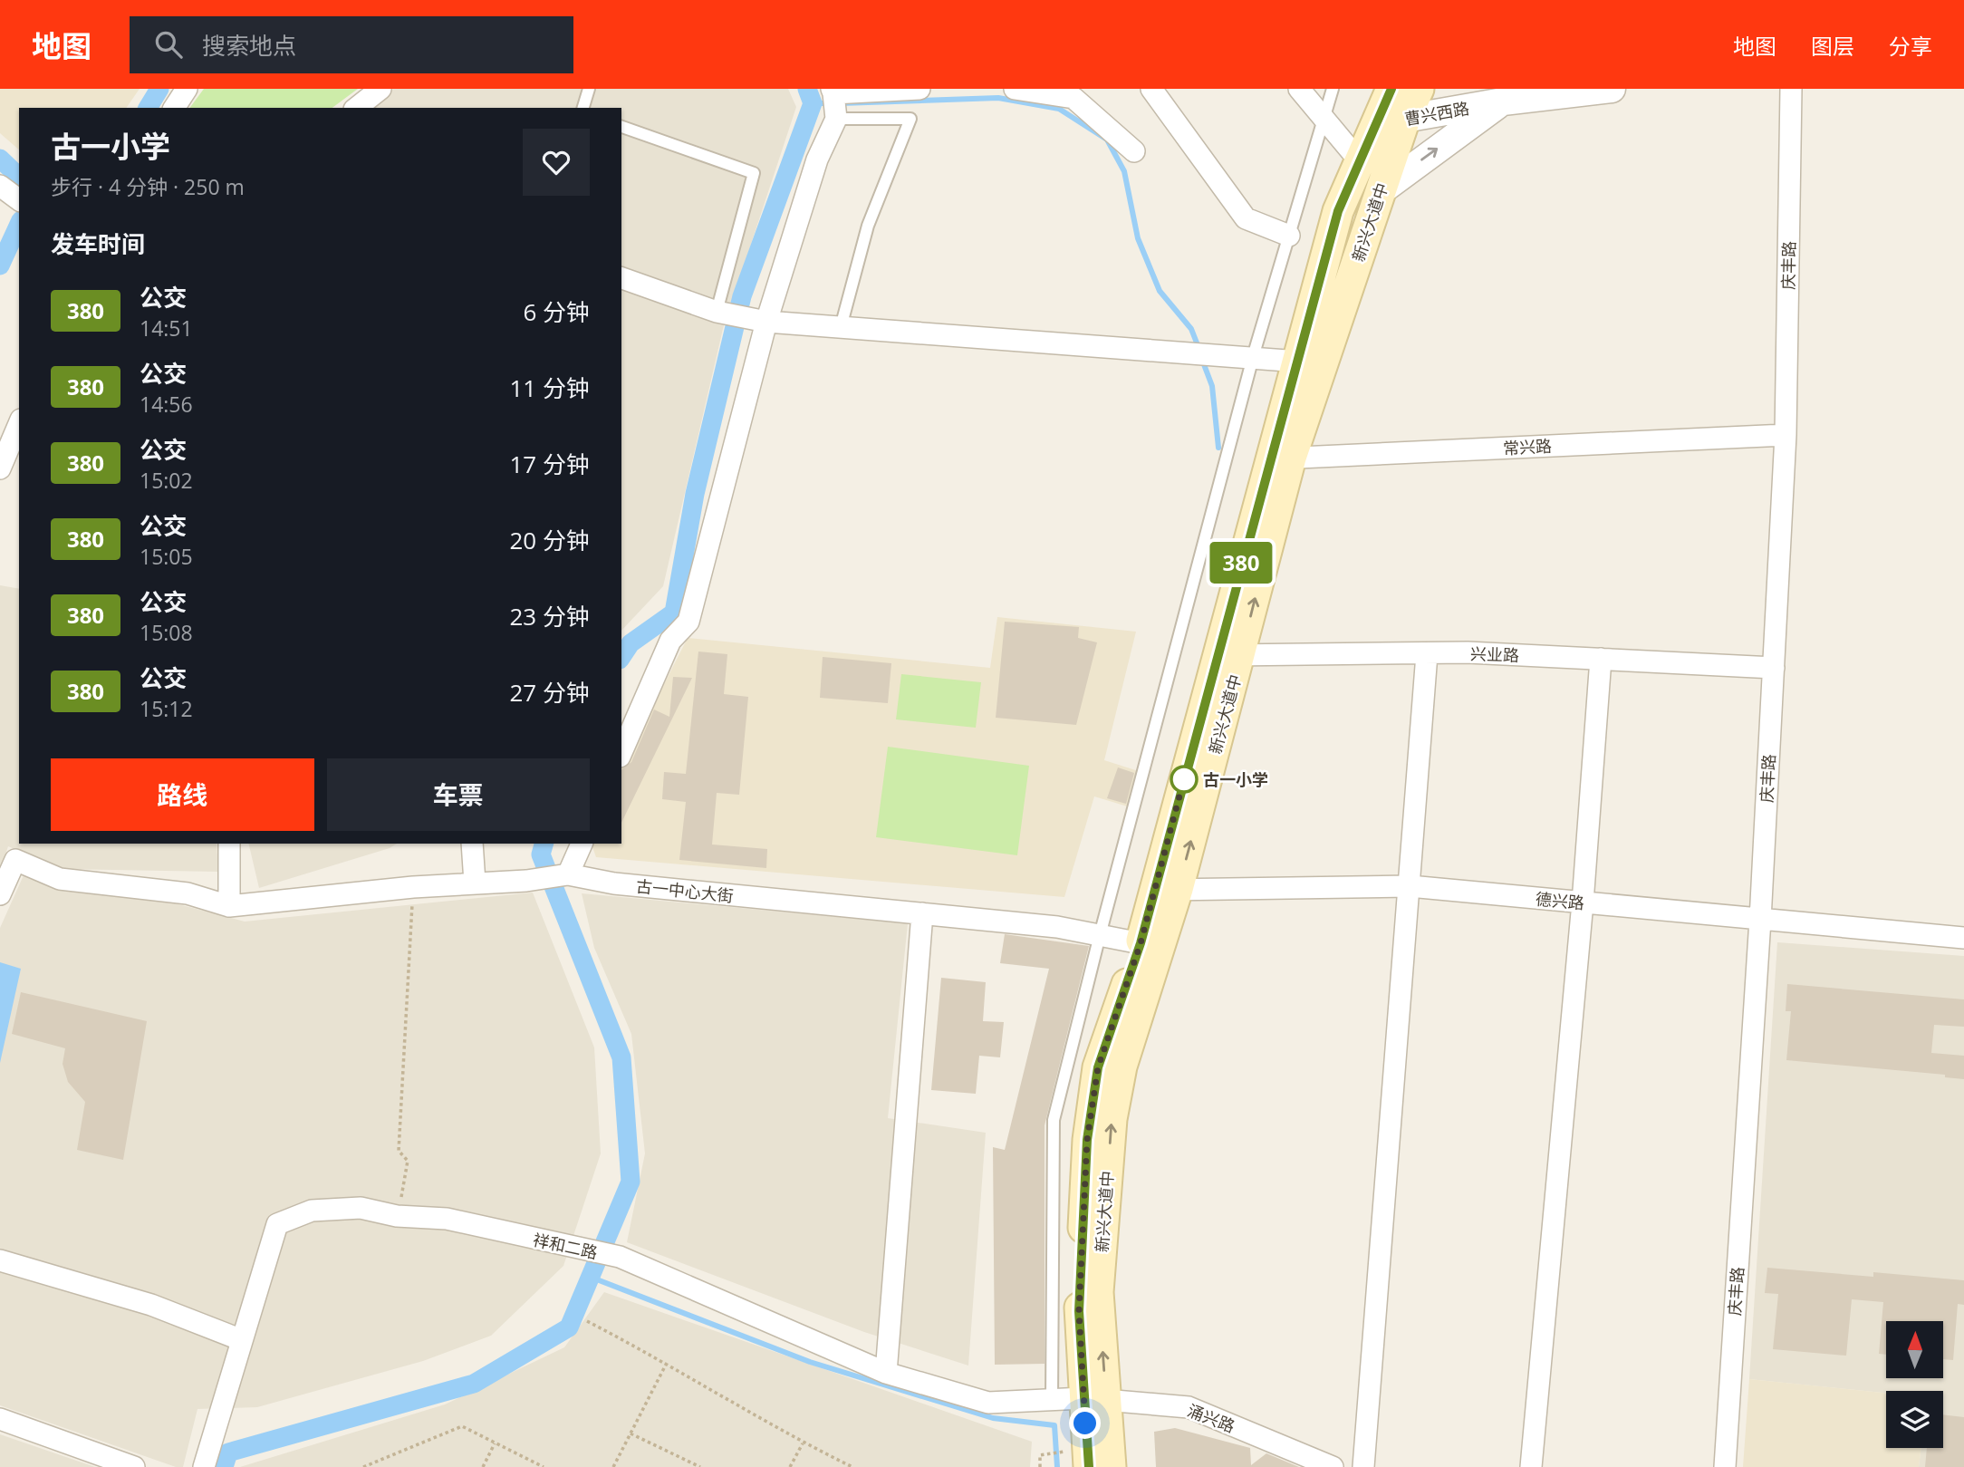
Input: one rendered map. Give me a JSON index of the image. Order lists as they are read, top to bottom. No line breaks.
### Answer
{"streets":{"main road":["新兴大道中"],"street":["曹兴西路","庆丰路","常兴路","兴业路","古一中心大街","德兴路","祥和二路","涌兴路"]},"crossings":[["曹兴西路","新兴大道中"],["新兴大道中","常兴路"],["新兴大道中","兴业路"],["新兴大道中","古一中心大街"],["新兴大道中","德兴路"],["新兴大道中","祥和二路"],["新兴大道中","涌兴路"],["庆丰路","常兴路"],["庆丰路","兴业路"],["庆丰路","德兴路"],["祥和二路","涌兴路"]],"places":["古一小学"],"lines":["bus line 380"],"north":"top","page":{"header":"地图","search":"搜索地点","nav":["地图","图层","分享"],"on_map":"380","heading":[["古一小学","步行 · 4 分钟 · 250 m"],"发车时间"],"list":[{"mark":"380","name":"公交","note":"14:51","value":"6 分钟"},{"mark":"380","name":"公交","note":"14:56","value":"11 分钟"},{"mark":"380","name":"公交","note":"15:02","value":"17 分钟"},{"mark":"380","name":"公交","note":"15:05","value":"20 分钟"},{"mark":"380","name":"公交","note":"15:08","value":"23 分钟"},{"mark":"380","name":"公交","note":"15:12","value":"27 分钟"}],"buttons":["路线","车票"]}}
